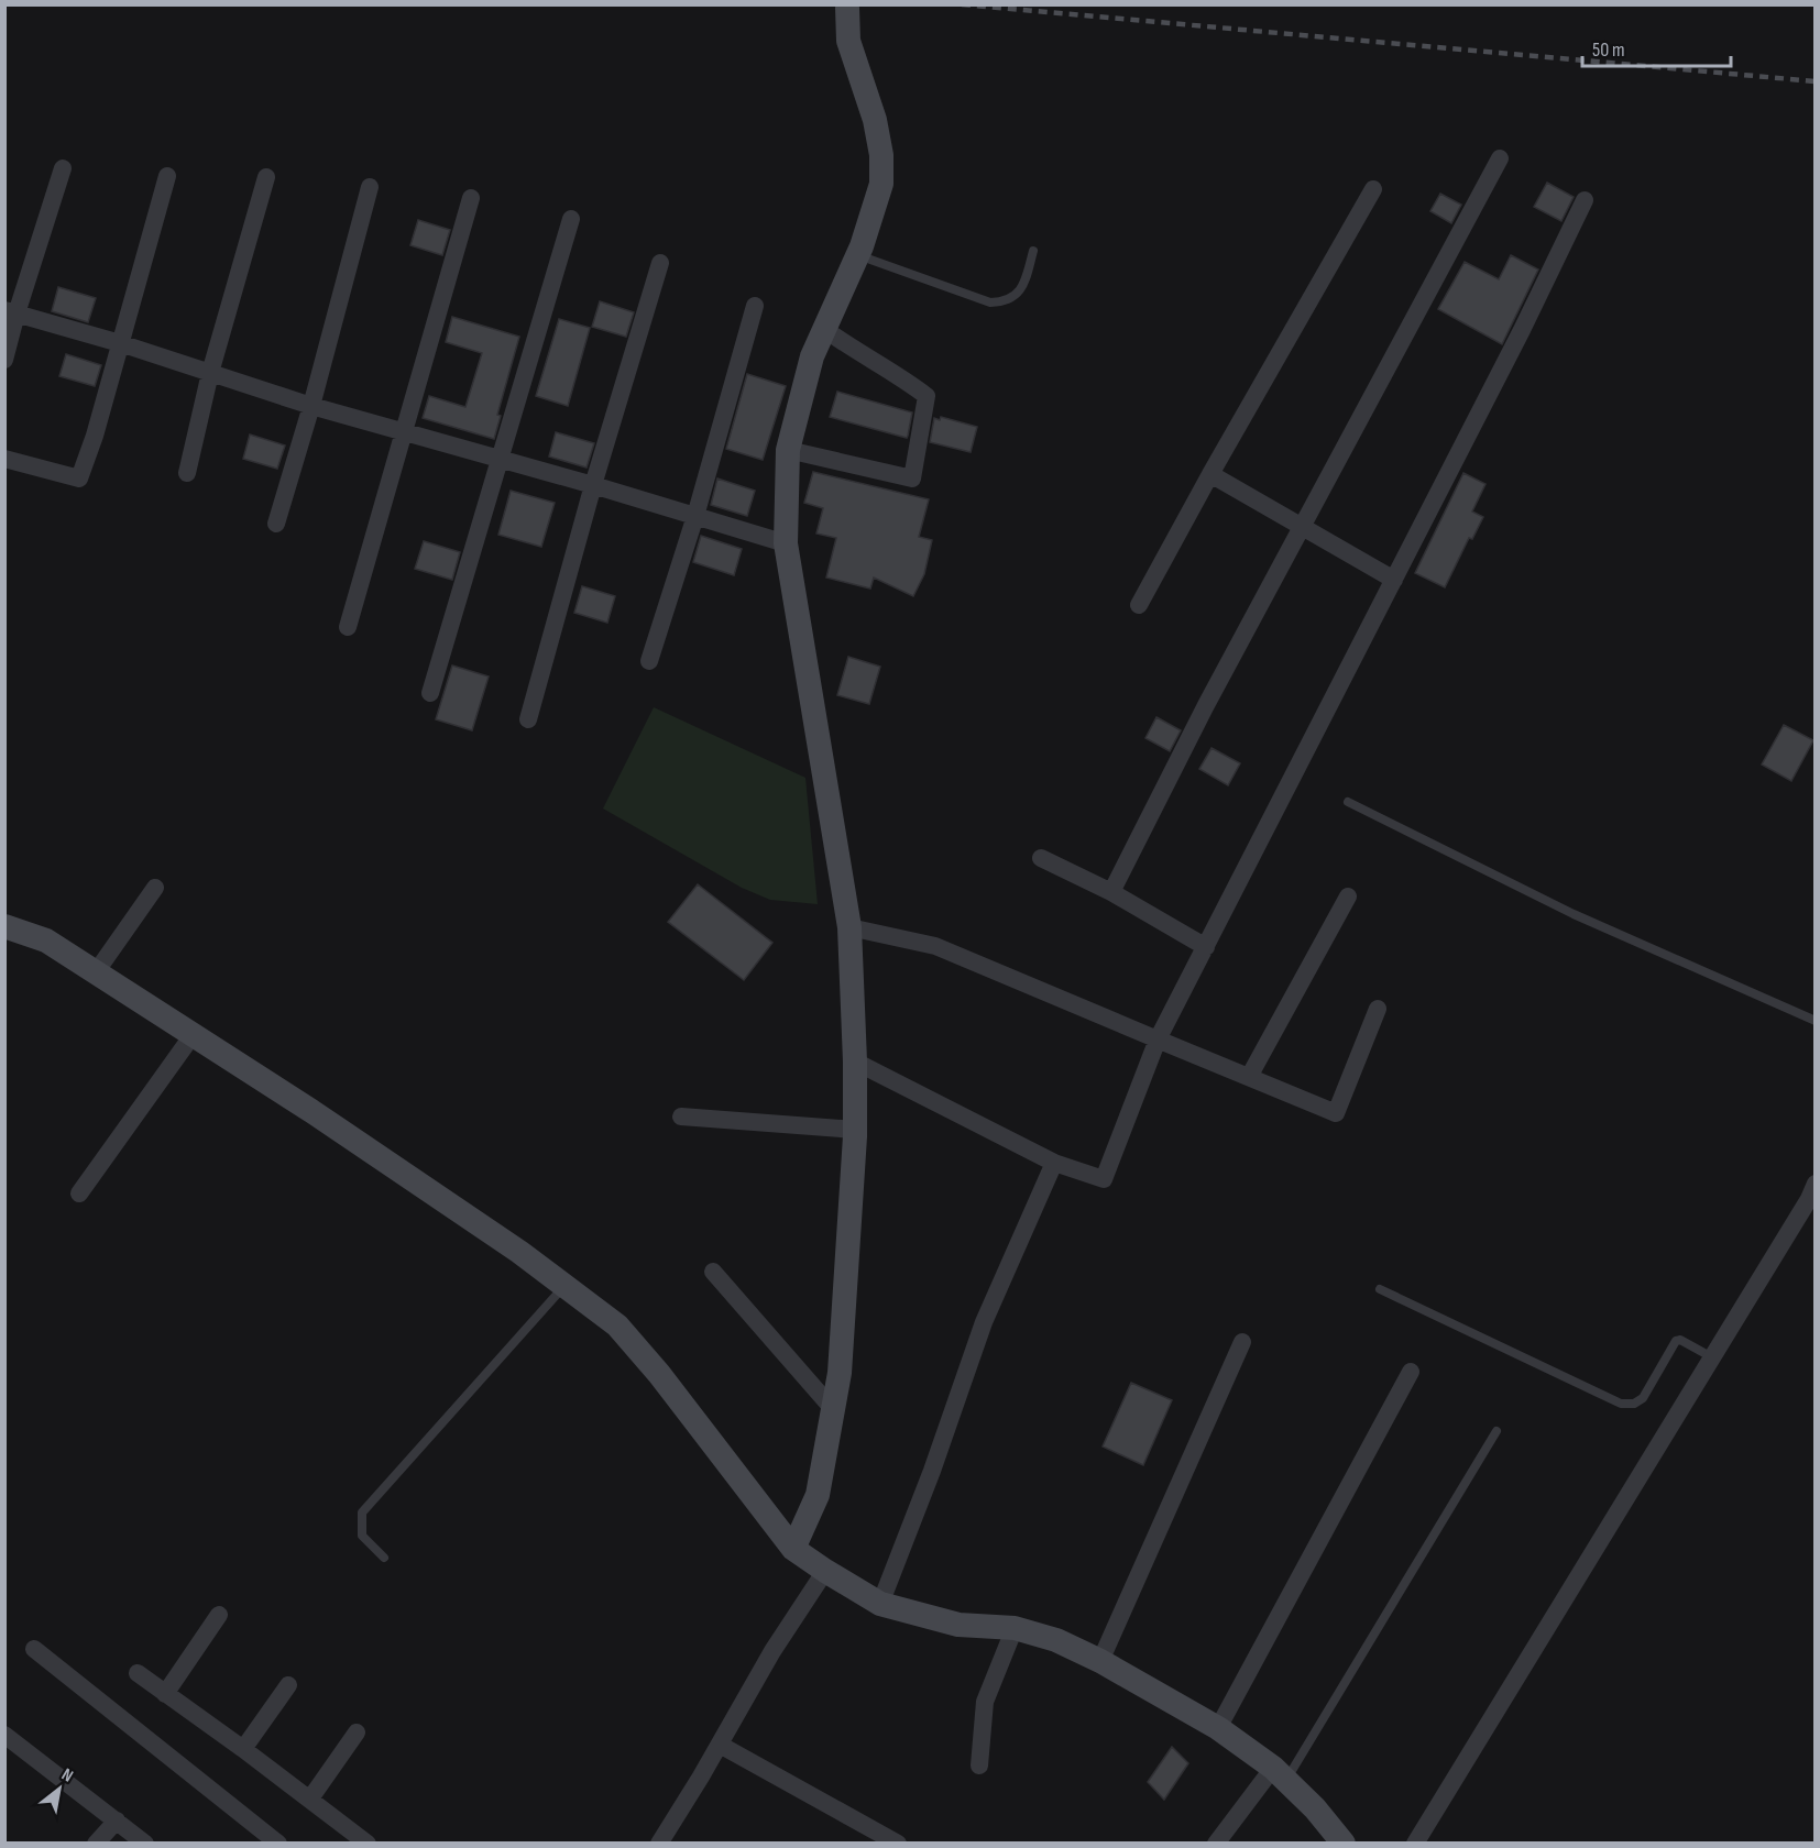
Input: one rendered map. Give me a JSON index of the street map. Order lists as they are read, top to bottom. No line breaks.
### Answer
{"scale_bar":"50 m","north":"top right"}
